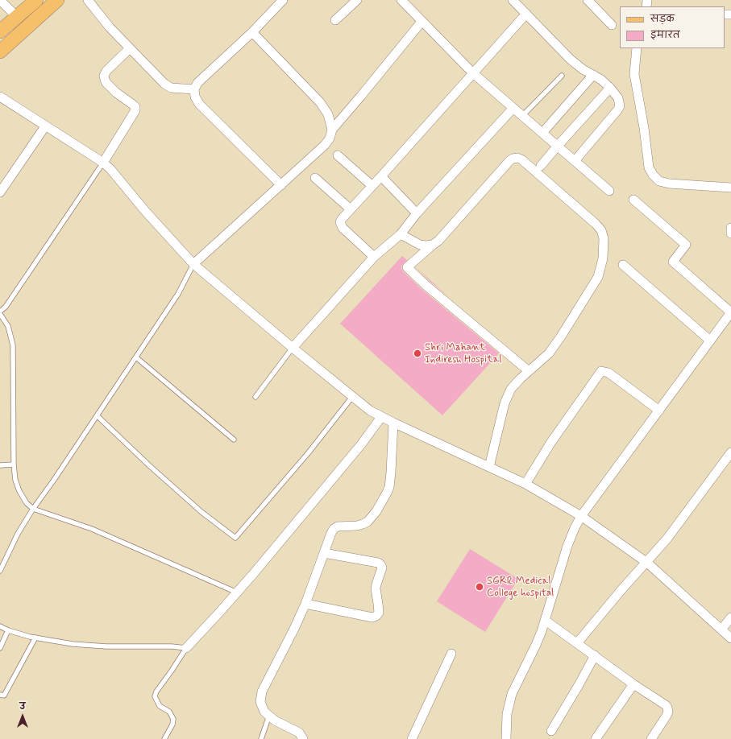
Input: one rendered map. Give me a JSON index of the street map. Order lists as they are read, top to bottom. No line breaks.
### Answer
{"places":["Shri Mahant Indiresh Hospital","SGRR Medical College hospital"],"legend":["सड़क","इमारत"],"north":"top"}
